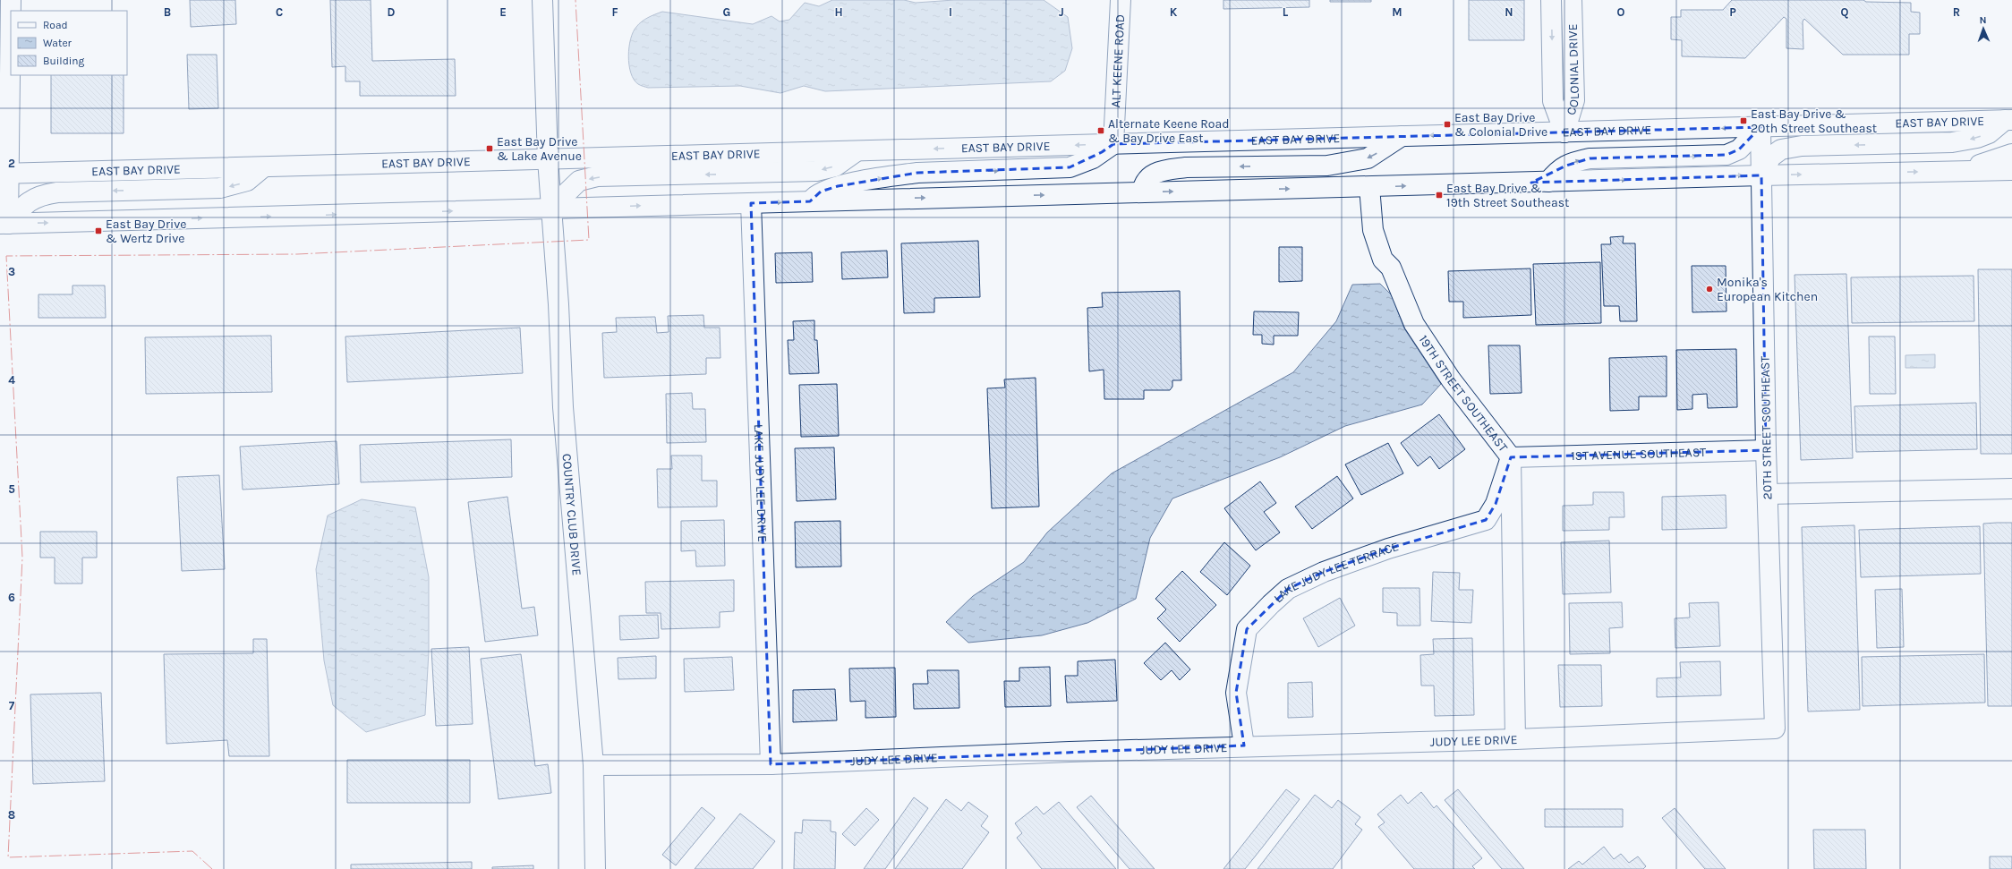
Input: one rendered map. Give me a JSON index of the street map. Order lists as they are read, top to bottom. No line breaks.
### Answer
{"streets":{"main road":["ALT KEENE ROAD","COLONIAL DRIVE","EAST BAY DRIVE","19TH STREET SOUTHEAST","20TH STREET SOUTHEAST","1ST AVENUE SOUTHEAST","LAKE JUDY LEE DRIVE","COUNTRY CLUB DRIVE","LAKE JUDY LEE TERRACE","JUDY LEE DRIVE"]},"crossings":[["ALT KEENE ROAD","EAST BAY DRIVE"],["COLONIAL DRIVE","EAST BAY DRIVE"],["EAST BAY DRIVE","20TH STREET SOUTHEAST"],["EAST BAY DRIVE","COUNTRY CLUB DRIVE"],["19TH STREET SOUTHEAST","1ST AVENUE SOUTHEAST"],["19TH STREET SOUTHEAST","LAKE JUDY LEE TERRACE"],["19TH STREET SOUTHEAST","JUDY LEE DRIVE"],["20TH STREET SOUTHEAST","1ST AVENUE SOUTHEAST"],["20TH STREET SOUTHEAST","JUDY LEE DRIVE"],["1ST AVENUE SOUTHEAST","LAKE JUDY LEE TERRACE"],["LAKE JUDY LEE DRIVE","JUDY LEE DRIVE"],["COUNTRY CLUB DRIVE","JUDY LEE DRIVE"],["LAKE JUDY LEE TERRACE","JUDY LEE DRIVE"]],"places":{"transit":["East Bay Drive & 20th Street Southeast","East Bay Drive & Colonial Drive","Alternate Keene Road & Bay Drive East","East Bay Drive & Lake Avenue","East Bay Drive & 19th Street Southeast","East Bay Drive & Wertz Drive"],"other":["Monika's European Kitchen"]},"legend":["Road","Water","Building"],"north":"top","grid":{"columns":["B","C","D","E","F","G","H","I","J","K","L","M","N","O","P","Q","R"],"rows":["2","3","4","5","6","7","8"]}}
